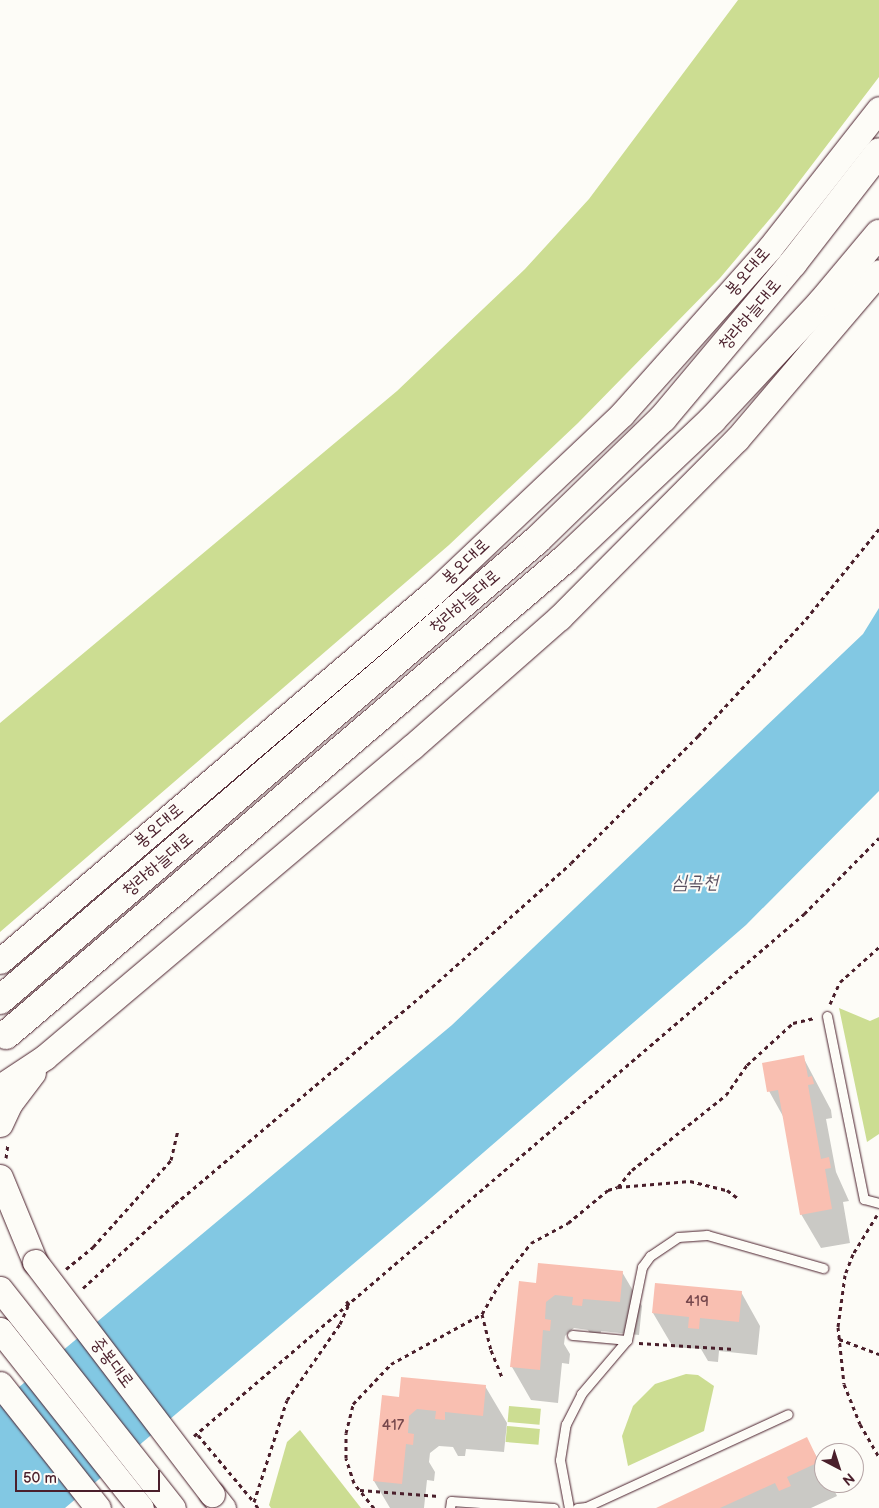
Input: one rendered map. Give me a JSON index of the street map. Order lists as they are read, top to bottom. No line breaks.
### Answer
{"streets":{"highway":["청라하늘대로"],"main road":["봉오대로","중봉대로"]},"water":["심곡천"],"house_numbers":["419","417"],"scale_bar":"50 m","north":"bottom right"}
